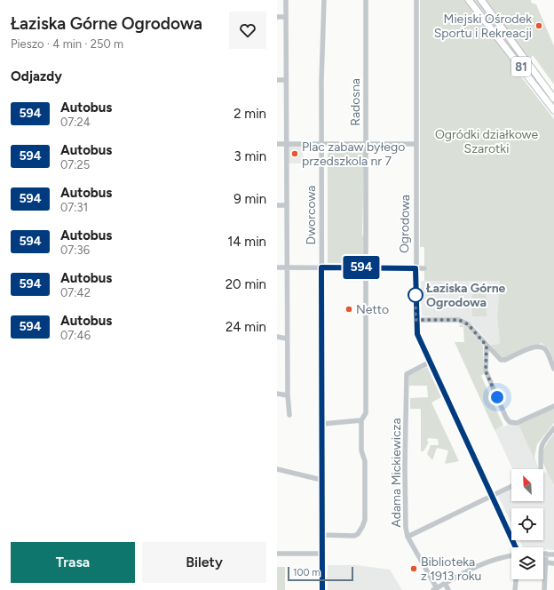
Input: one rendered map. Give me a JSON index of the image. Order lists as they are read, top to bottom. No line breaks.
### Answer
{"streets":{"main road":["81"],"street":["Radosna","Dworcowa","Ogrodowa","Adama Mickiewicza"]},"crossings":[["Ogrodowa","Adama Mickiewicza"]],"parks":["Ogródki działkowe Szarotki"],"places":["Miejski Ośrodek Sportu i Rekreacji","Plac zabaw byłego przedszkola nr 7","Łaziska Górne Ogrodowa","Netto","Biblioteka z 1913 roku"],"lines":["bus line 594"],"scale_bar":"100 m","north":"top left","page":{"heading":[["Łaziska Górne Ogrodowa","Pieszo · 4 min · 250 m"],"Odjazdy"],"on_map":"594","list":[{"mark":"594","name":"Autobus","note":"07:24","value":"2 min"},{"mark":"594","name":"Autobus","note":"07:25","value":"3 min"},{"mark":"594","name":"Autobus","note":"07:31","value":"9 min"},{"mark":"594","name":"Autobus","note":"07:36","value":"14 min"},{"mark":"594","name":"Autobus","note":"07:42","value":"20 min"},{"mark":"594","name":"Autobus","note":"07:46","value":"24 min"}],"buttons":["Trasa","Bilety"],"scale":"100 m"}}
